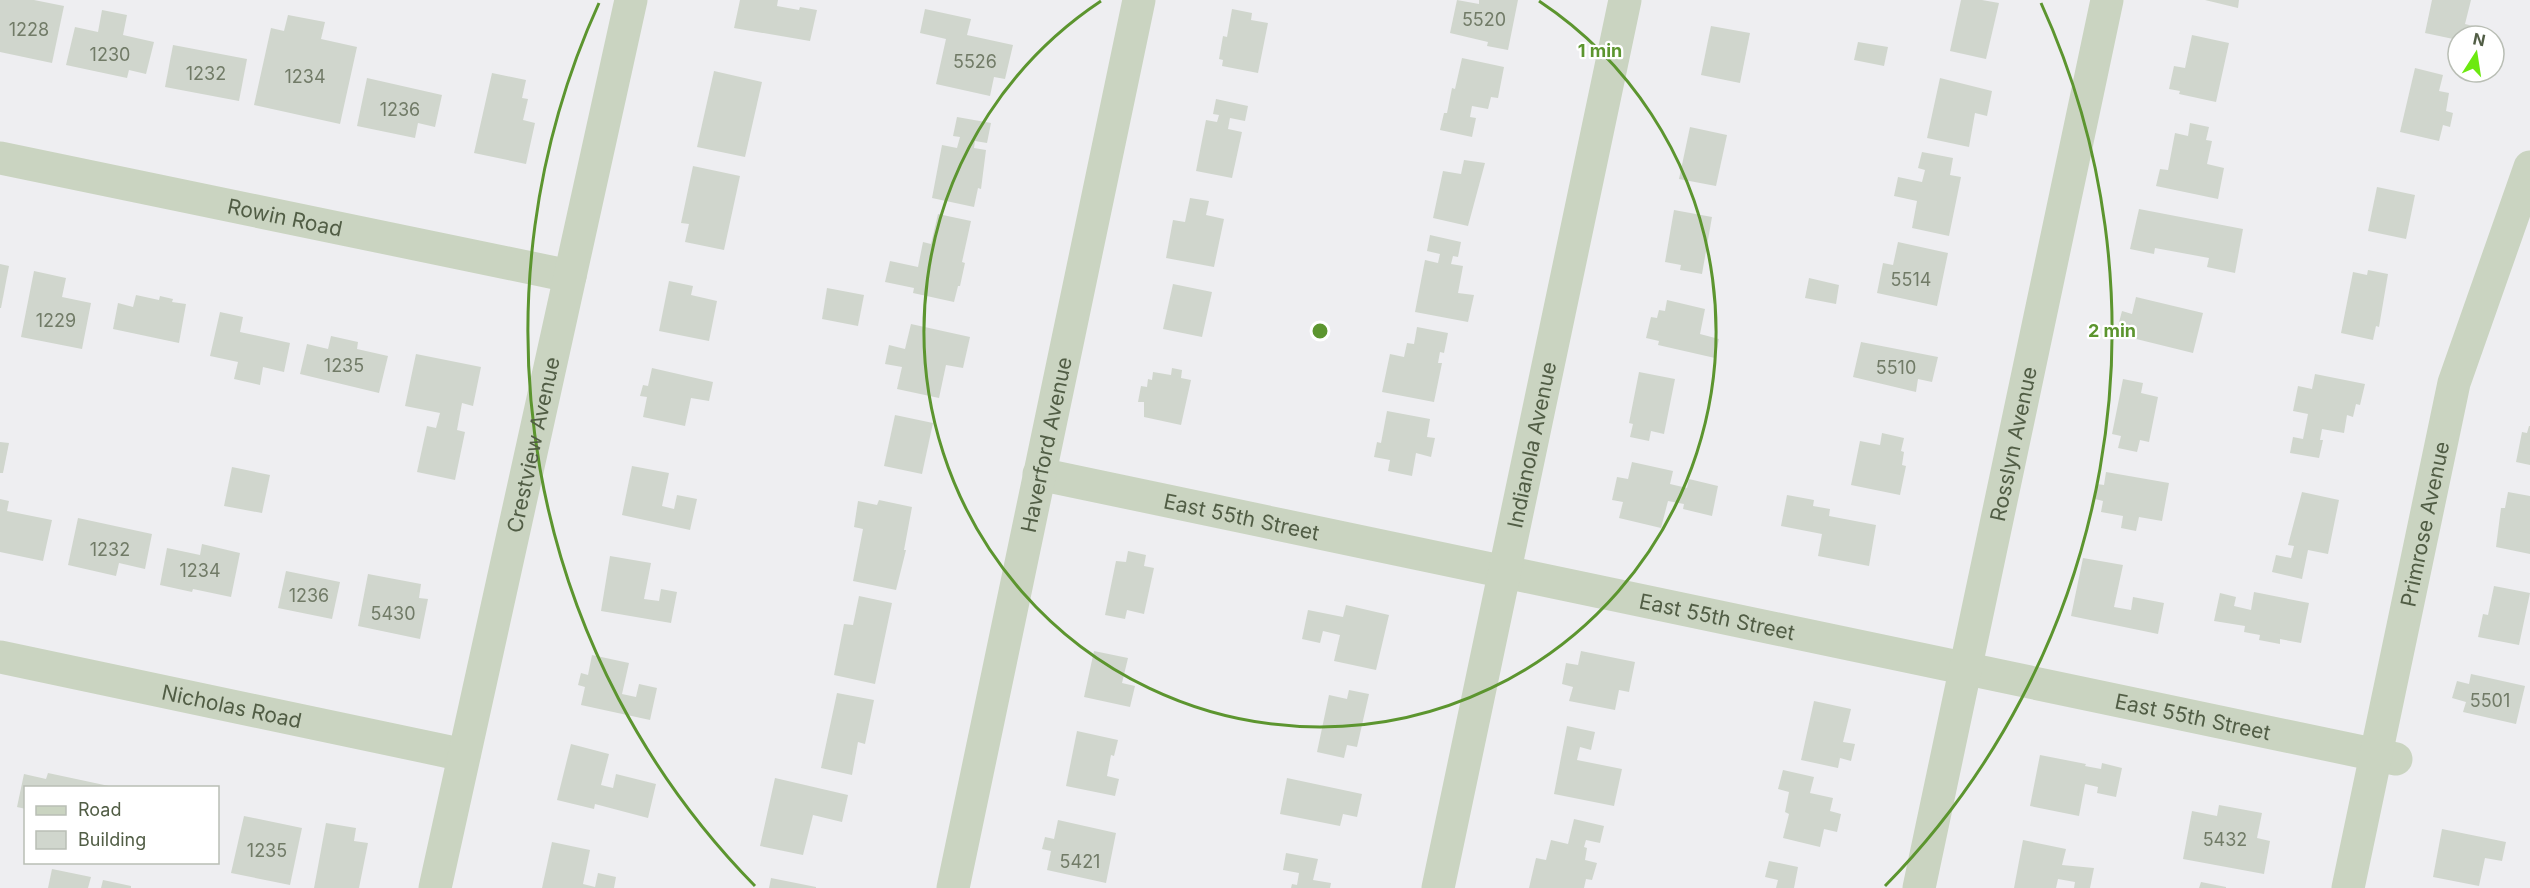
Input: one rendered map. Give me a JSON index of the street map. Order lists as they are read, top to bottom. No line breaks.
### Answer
{"streets":{"street":["Rowin Road","Crestview Avenue","Haverford Avenue","Indianola Avenue","Rosslyn Avenue","East 55th Street","Primrose Avenue","Nicholas Road"]},"crossings":[["Rowin Road","Crestview Avenue"],["Crestview Avenue","Nicholas Road"],["Haverford Avenue","East 55th Street"],["Indianola Avenue","East 55th Street"],["Rosslyn Avenue","East 55th Street"],["East 55th Street","Primrose Avenue"]],"house_numbers":["5520","1228","1230","5526","1232","1234","1236","5514","1229","1235","5510","1232","1234","1236","5430","5501","5432","1235","5421"],"legend":["Road","Building"],"north":"top","rings":["1 min","2 min"]}
